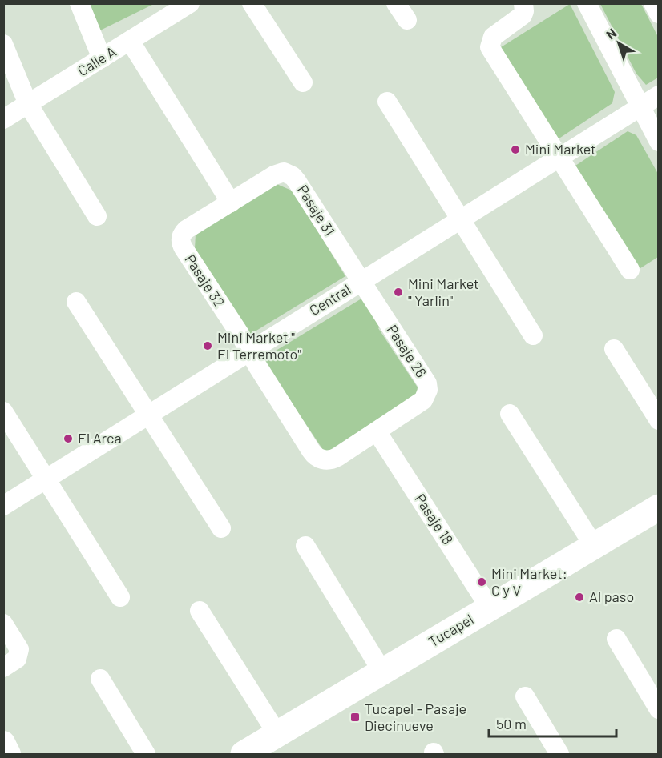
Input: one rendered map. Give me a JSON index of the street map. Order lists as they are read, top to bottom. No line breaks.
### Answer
{"streets":{"main road":["Tucapel"],"street":["Calle A","Pasaje 31","Pasaje 32","Central","Pasaje 26","Pasaje 18"]},"crossings":[["Pasaje 31","Pasaje 32"],["Pasaje 31","Central"],["Pasaje 31","Pasaje 26"],["Pasaje 32","Central"],["Pasaje 32","Pasaje 26"],["Central","Pasaje 26"],["Pasaje 26","Pasaje 18"],["Pasaje 18","Tucapel"]],"places":{"other":["Mini Market","Mini Market \" Yarlin\"","Mini Market \" El Terremoto\"","El Arca","Mini Market: C y V","Al paso"],"transit":["Tucapel - Pasaje Diecinueve"]},"scale_bar":"50 m","north":"top left"}
